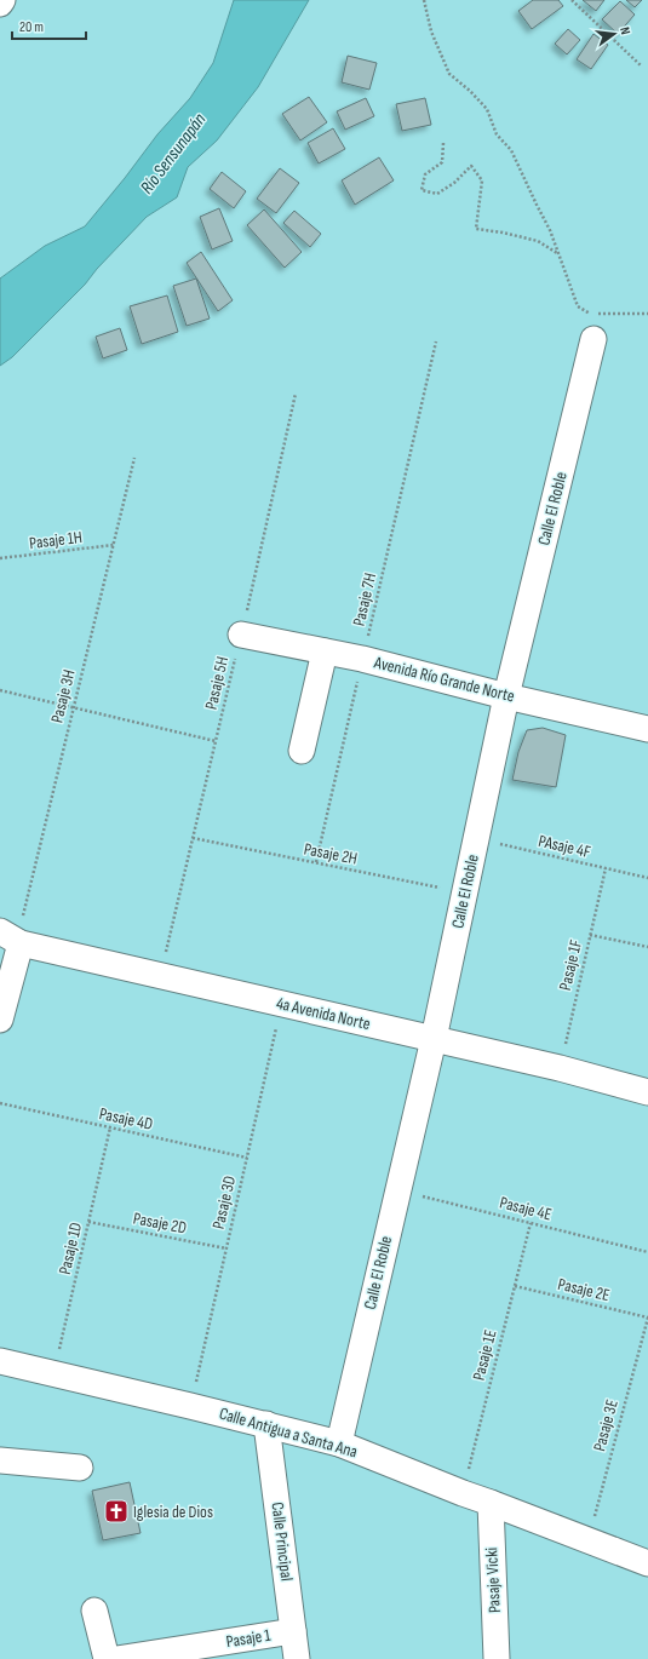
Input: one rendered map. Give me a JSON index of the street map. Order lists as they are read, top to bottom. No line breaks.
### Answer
{"streets":{"street":["Calle El Roble","Avenida Río Grande Norte","4a Avenida Norte","Calle Antigua a Santa Ana","Calle Principal","Pasaje Vicki","Pasaje 1"],"path":["Pasaje 1H","Pasaje 7H","Pasaje 5H","Pasaje 3H","PAsaje 4F","Pasaje 2H","Pasaje 1F","Pasaje 4D","Pasaje 3D","Pasaje 4E","Pasaje 2D","Pasaje 1D","Pasaje 2E","Pasaje 1E","Pasaje 3E"]},"crossings":[["Calle El Roble","Avenida Río Grande Norte"],["Calle El Roble","PAsaje 4F"],["Calle El Roble","Pasaje 2H"],["Calle El Roble","4a Avenida Norte"],["Calle El Roble","Pasaje 4E"],["Calle El Roble","Calle Antigua a Santa Ana"],["Pasaje 1H","Pasaje 3H"],["Pasaje 7H","Avenida Río Grande Norte"],["Pasaje 7H","Pasaje 2H"],["Avenida Río Grande Norte","Pasaje 5H"],["Pasaje 5H","Pasaje 2H"],["Pasaje 5H","4a Avenida Norte"],["Pasaje 3H","4a Avenida Norte"],["PAsaje 4F","Pasaje 1F"],["Pasaje 1F","4a Avenida Norte"],["4a Avenida Norte","Pasaje 3D"],["Pasaje 4D","Pasaje 3D"],["Pasaje 4D","Pasaje 1D"],["Pasaje 3D","Pasaje 2D"],["Pasaje 3D","Calle Antigua a Santa Ana"],["Pasaje 4E","Pasaje 1E"],["Pasaje 2D","Pasaje 1D"],["Pasaje 1D","Calle Antigua a Santa Ana"],["Pasaje 2E","Pasaje 1E"],["Pasaje 2E","Pasaje 3E"],["Pasaje 1E","Calle Antigua a Santa Ana"],["Pasaje 3E","Calle Antigua a Santa Ana"],["Calle Antigua a Santa Ana","Calle Principal"],["Calle Antigua a Santa Ana","Pasaje Vicki"],["Calle Principal","Pasaje 1"]],"water":["Río Sensunapán"],"places":{"church":["Iglesia de Dios"]},"scale_bar":"20 m","north":"right"}
